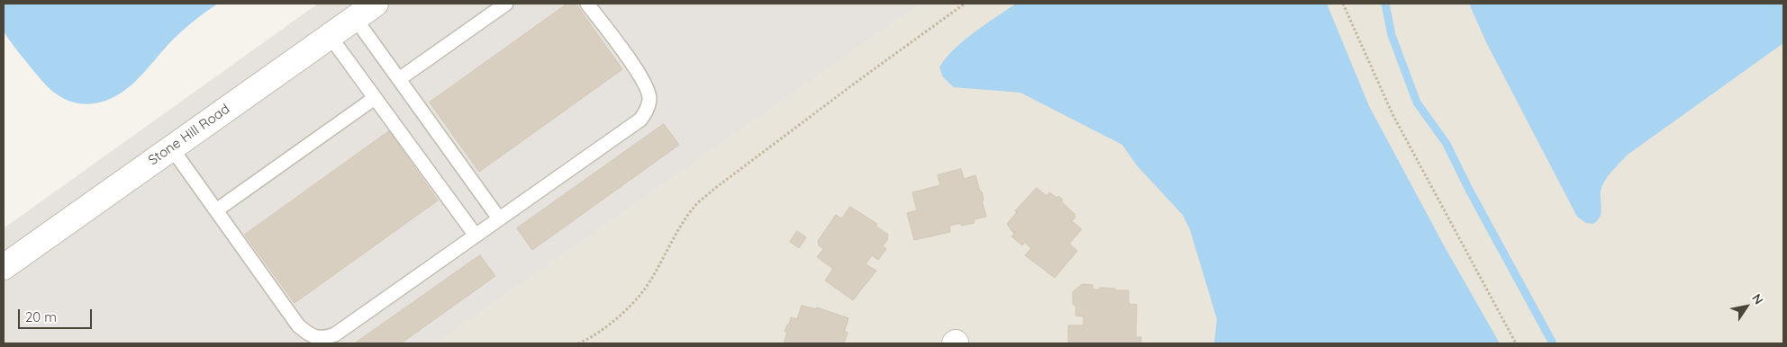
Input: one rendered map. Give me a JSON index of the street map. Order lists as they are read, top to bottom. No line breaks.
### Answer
{"streets":{"street":["Stone Hill Road"]},"scale_bar":"20 m","north":"top right"}
